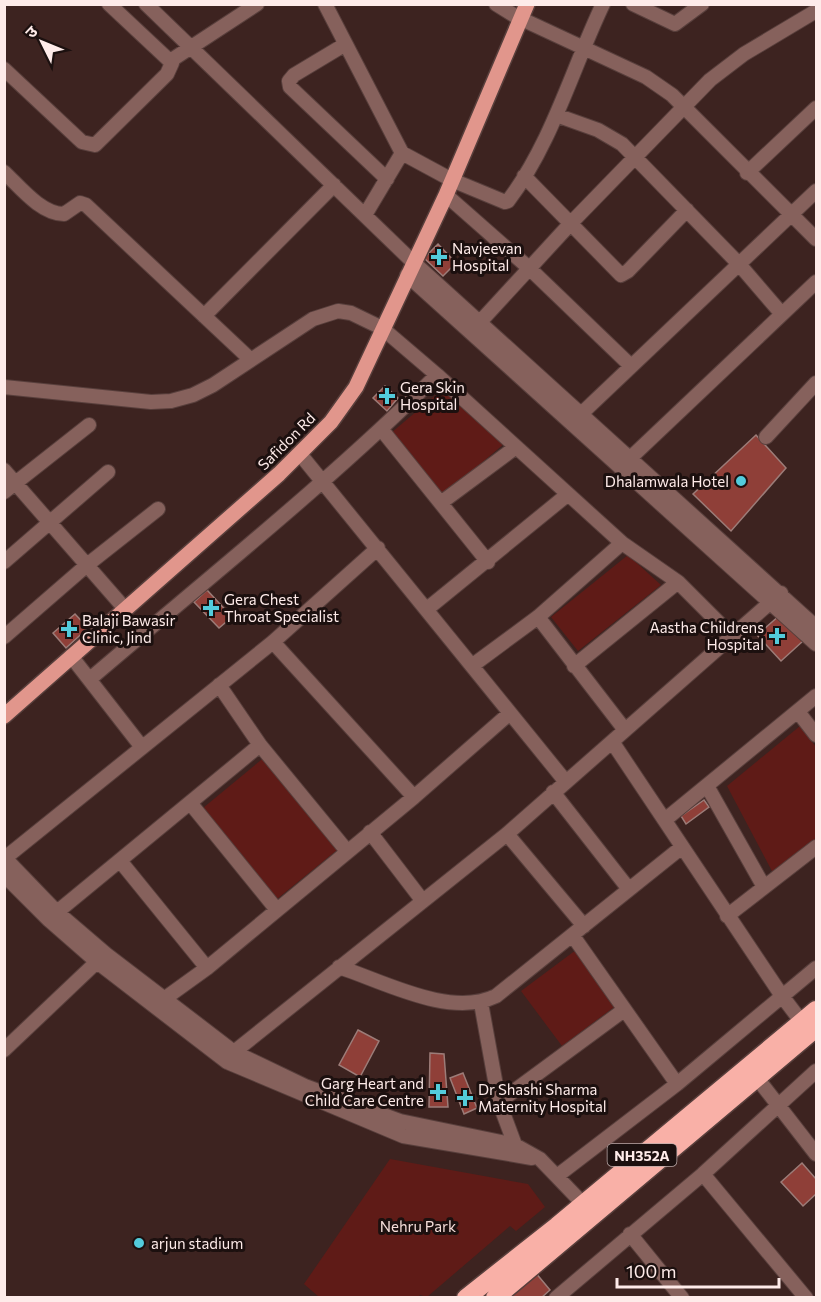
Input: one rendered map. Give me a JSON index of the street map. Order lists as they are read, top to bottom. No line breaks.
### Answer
{"streets":{"highway":["NH352A"],"main road":["Safidon Rd"]},"parks":["Nehru Park"],"places":{"health":["Navjeevan Hospital","Gera Skin Hospital","Gera Chest Throat Specialist","Balaji Bawasir Clinic, Jind","Aastha Childrens Hospital","Garg Heart and Child Care Centre","Dr Shashi Sharma Maternity Hospital"],"other":["Dhalamwala Hotel","arjun stadium"]},"scale_bar":"100 m","north":"top left"}
